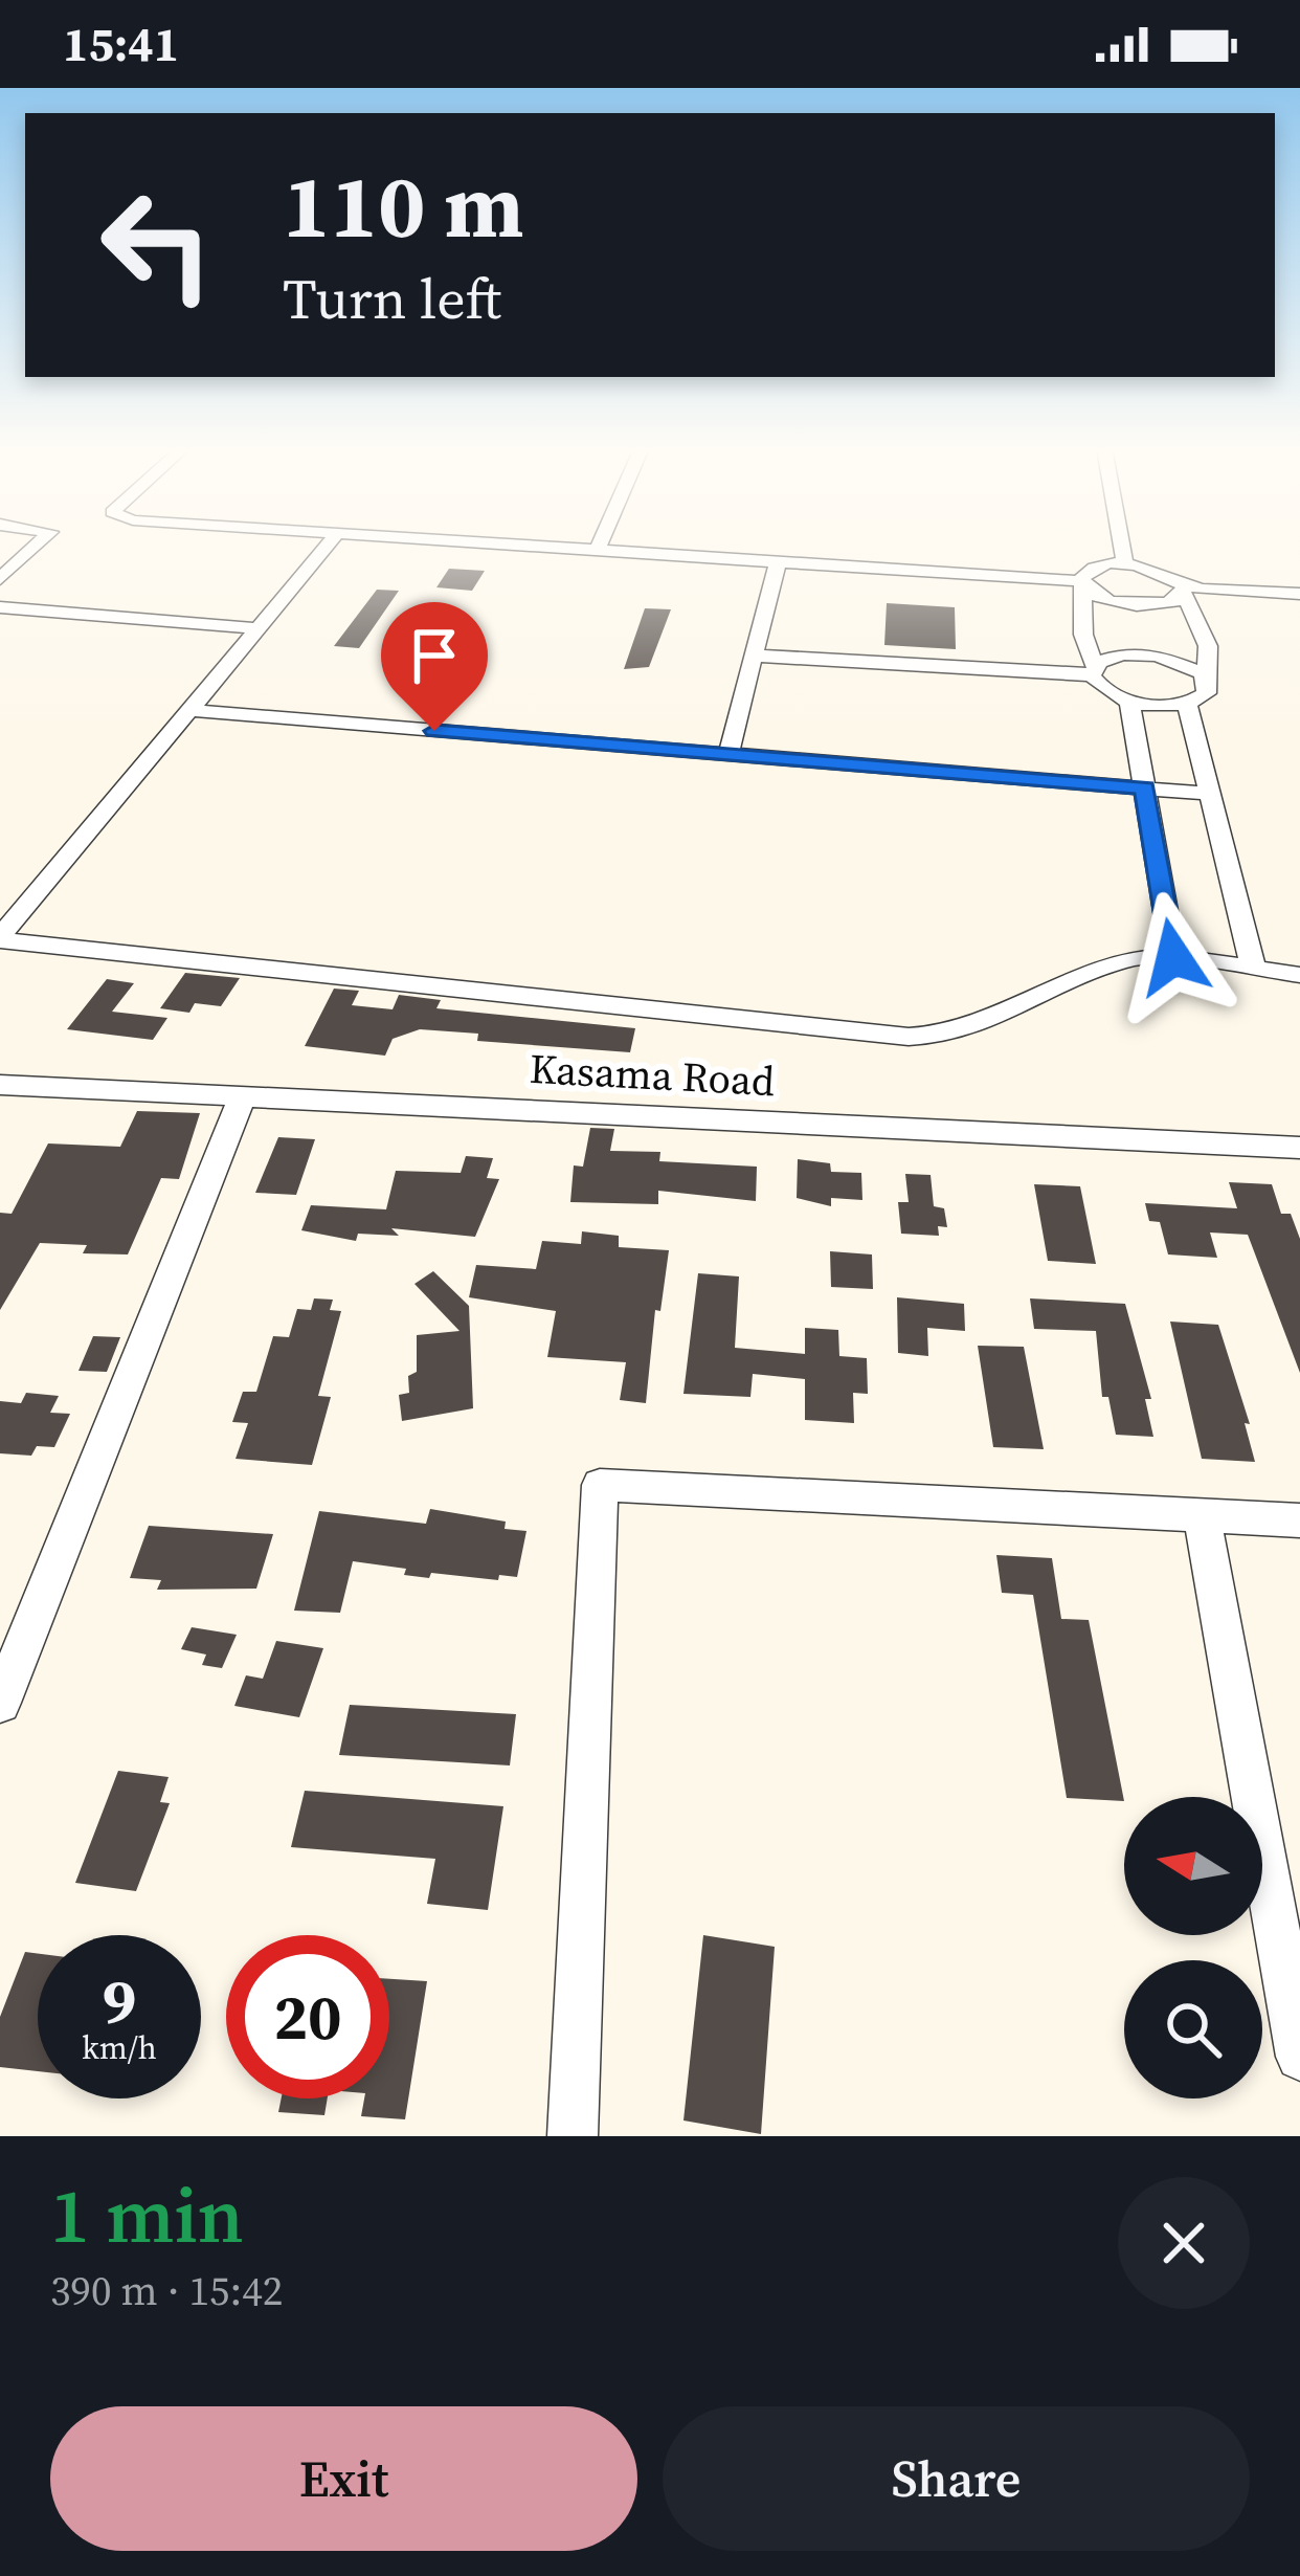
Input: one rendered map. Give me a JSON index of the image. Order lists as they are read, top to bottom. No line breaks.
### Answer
{"streets":{"street":["Kasama Road"]},"north":"left","page":{"status":"15:41","turn":["110 m","Turn left"],"speed":"9 km/h","limit":"20","heading":["1 min","390 m · 15:42"],"buttons":["Exit","Share"]}}
